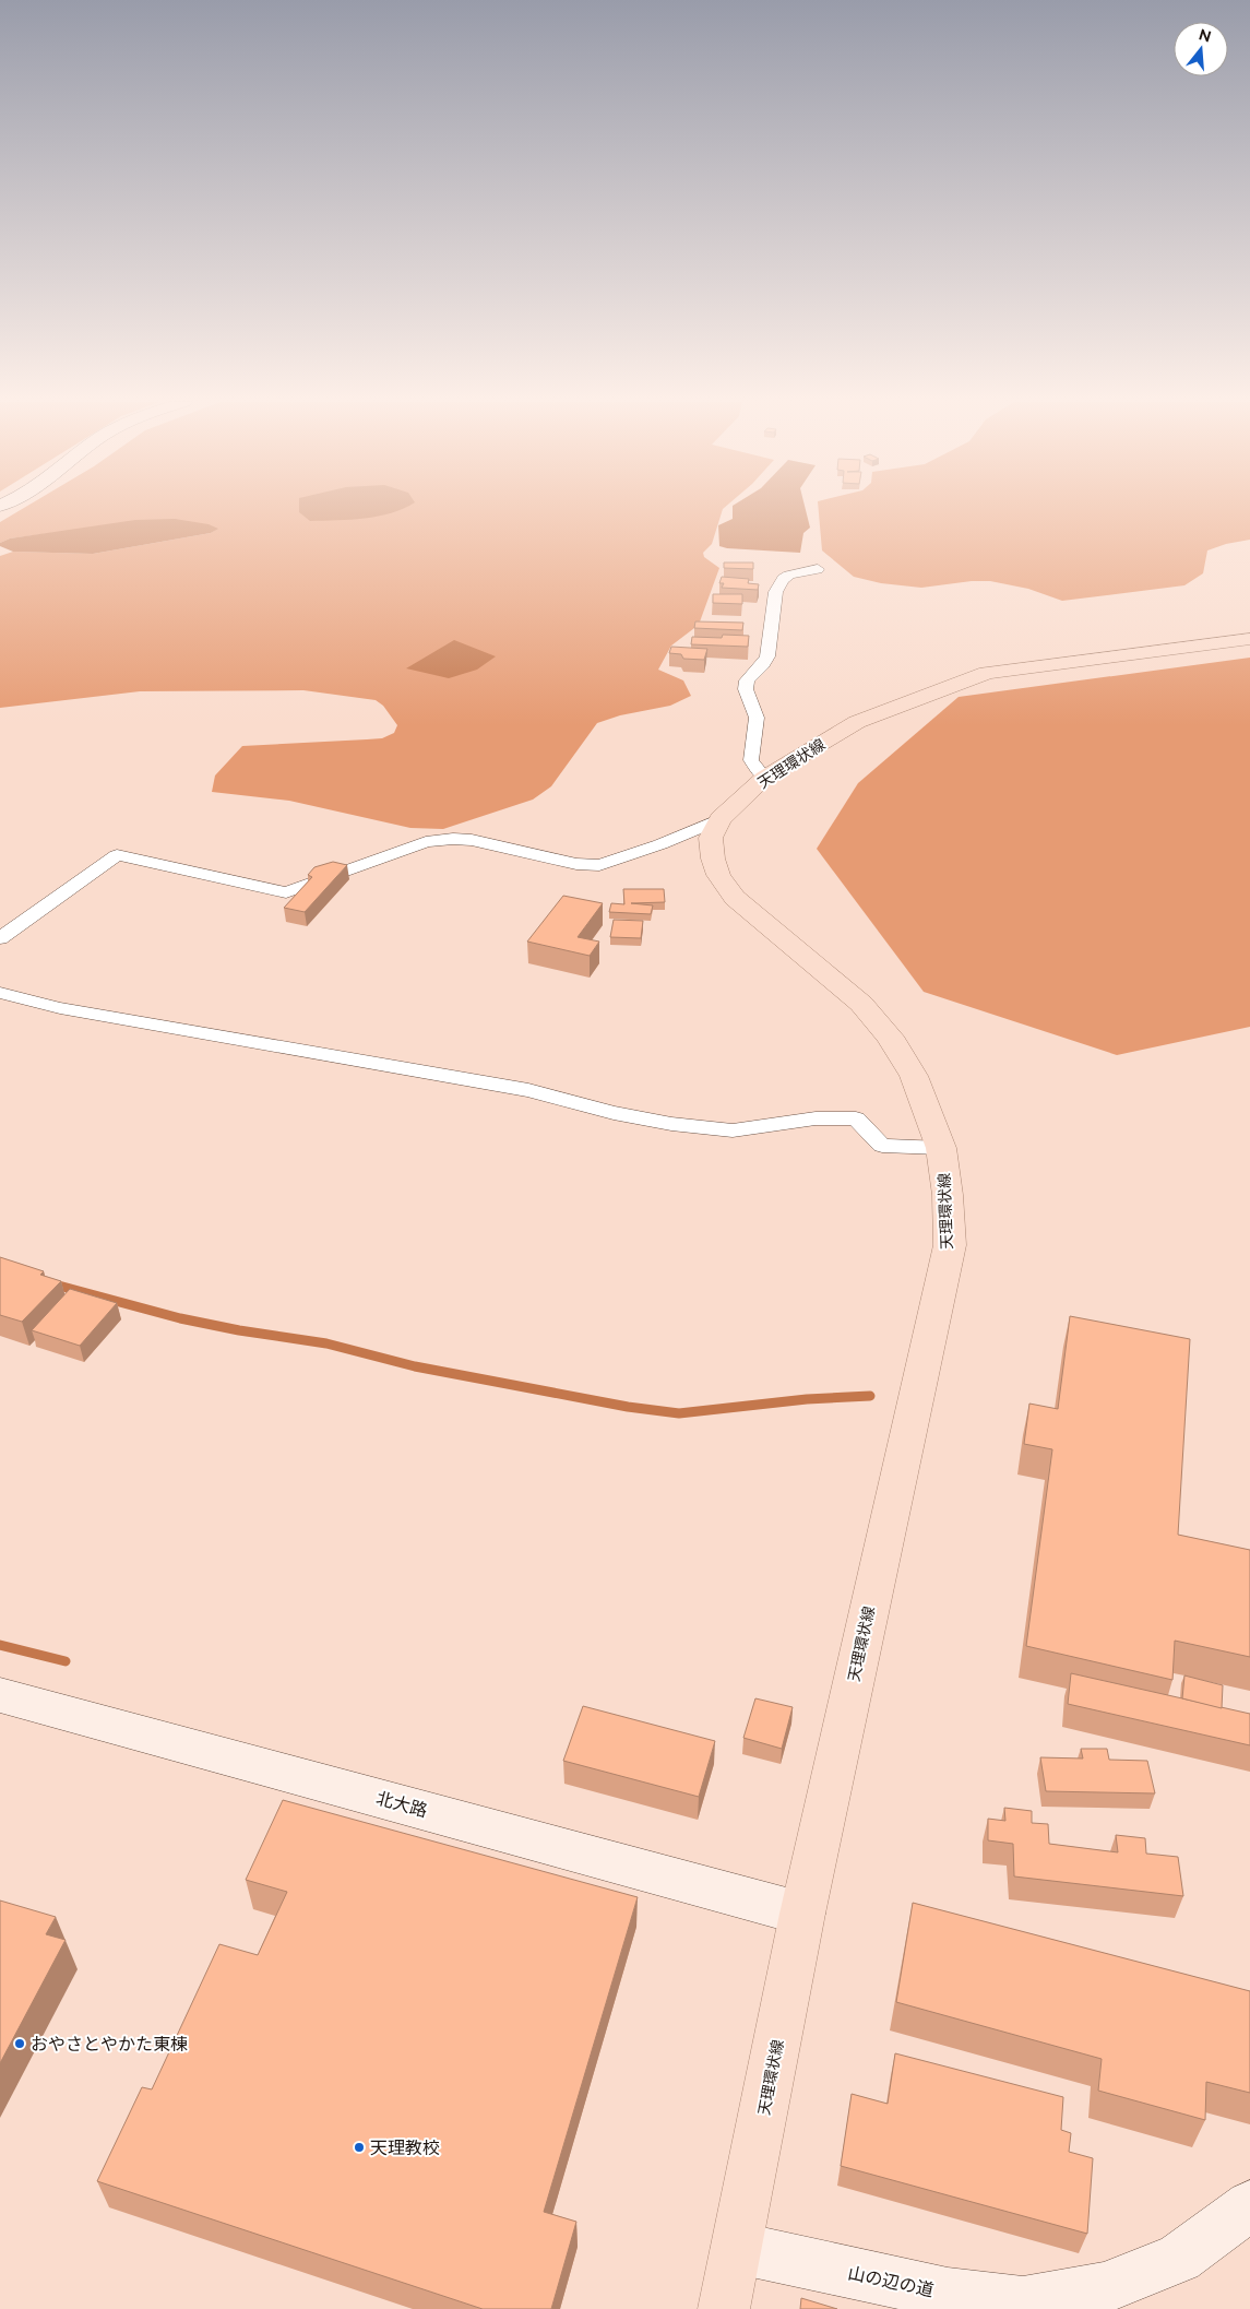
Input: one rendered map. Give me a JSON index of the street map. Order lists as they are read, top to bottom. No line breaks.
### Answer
{"streets":{"main road":["天理環状線"],"street":["北大路","山の辺の道"]},"crossings":[["天理環状線","北大路"],["天理環状線","山の辺の道"]],"places":["おやさとやかた東棟","天理教校"],"north":"top"}
